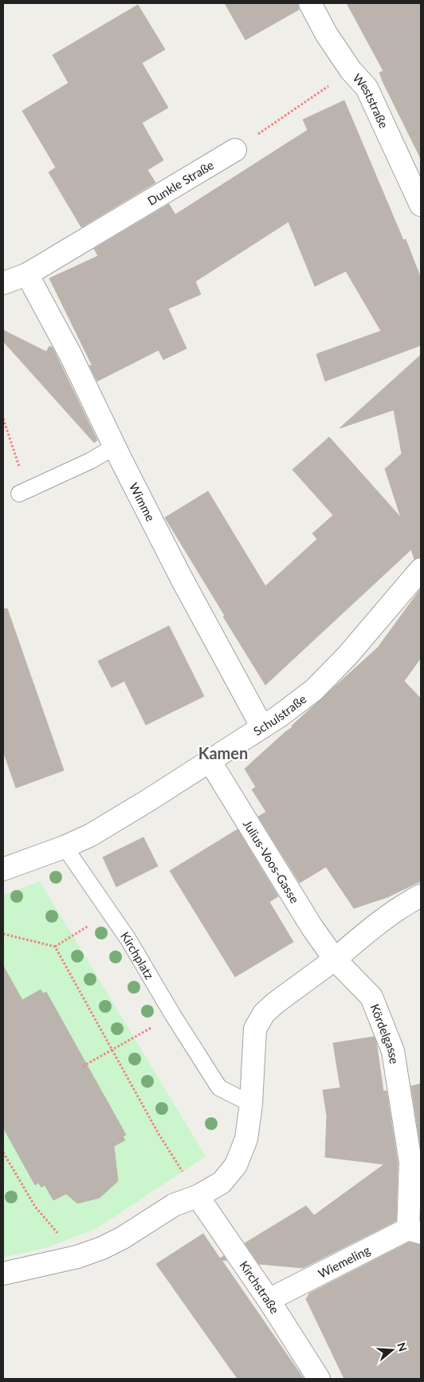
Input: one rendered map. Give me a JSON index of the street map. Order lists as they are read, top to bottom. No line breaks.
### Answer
{"streets":{"street":["Weststraße","Dunkle Straße","Wimme","Schulstraße","Julius-Voos-Gasse","Kördelgasse","Wiemeling","Kirchstraße"],"lane":["Kirchplatz"]},"crossings":[["Dunkle Straße","Wimme"],["Wimme","Schulstraße"],["Schulstraße","Julius-Voos-Gasse"],["Schulstraße","Kirchplatz"],["Julius-Voos-Gasse","Kördelgasse"],["Kördelgasse","Wiemeling"],["Wiemeling","Kirchstraße"]],"districts":["Kamen"],"north":"right"}
